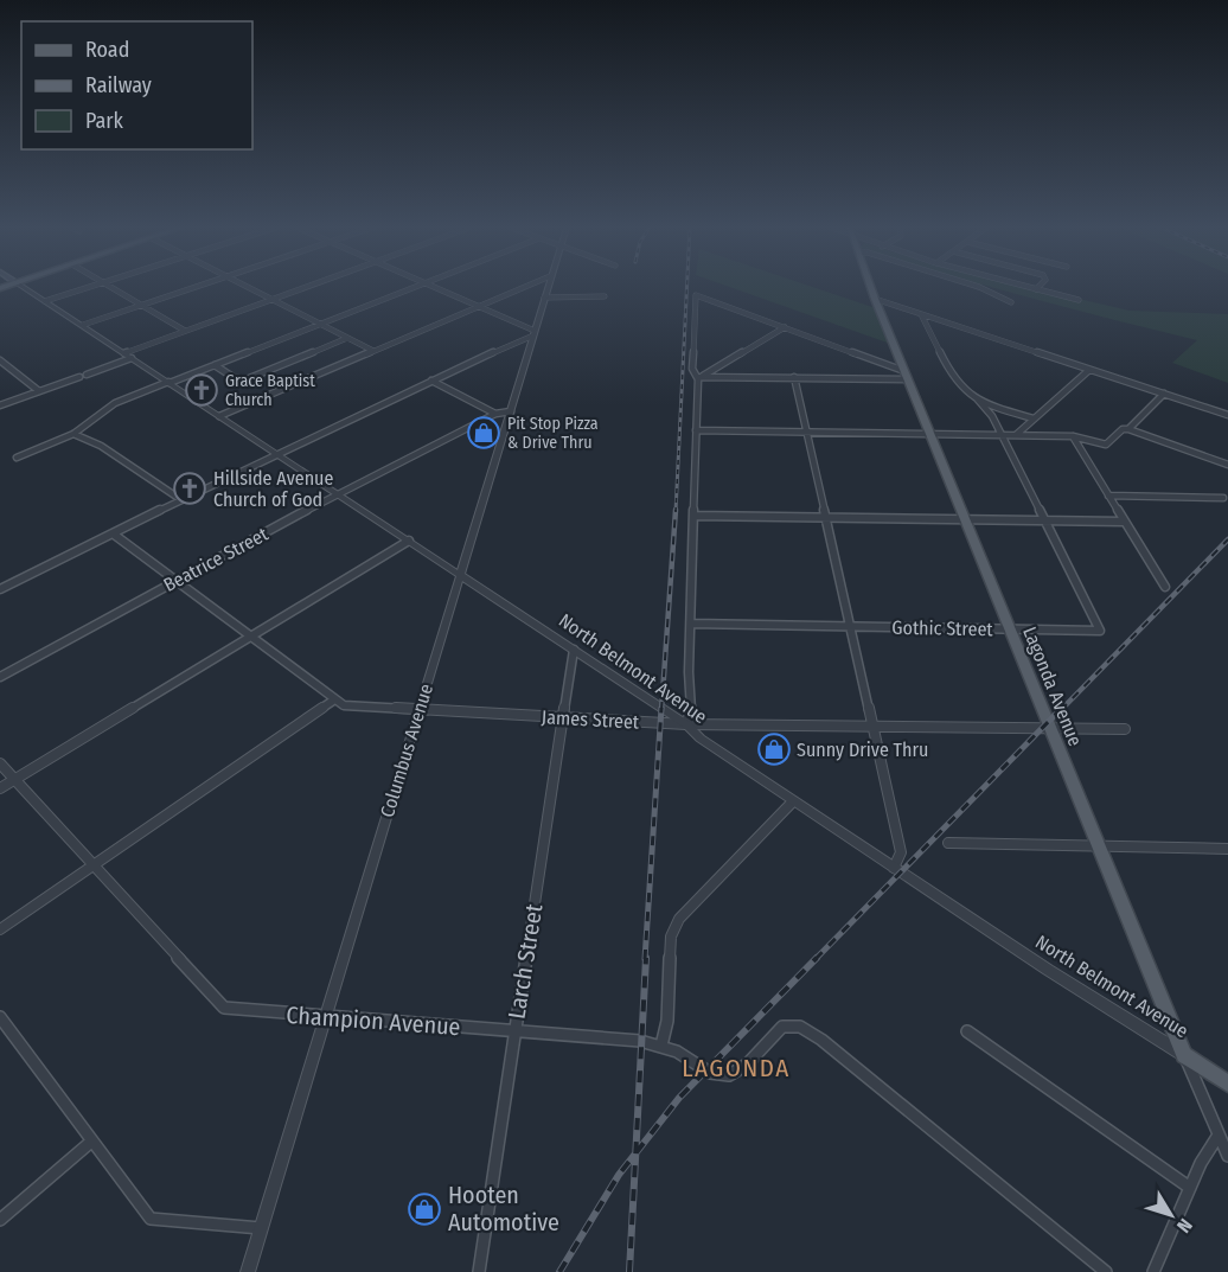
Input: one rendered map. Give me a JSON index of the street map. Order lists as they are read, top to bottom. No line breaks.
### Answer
{"streets":{"main road":["North Belmont Avenue","Lagonda Avenue"],"street":["Beatrice Street","Gothic Street","James Street","Columbus Avenue","Larch Street","Champion Avenue"]},"crossings":[["Beatrice Street","North Belmont Avenue"],["Beatrice Street","James Street"],["Beatrice Street","Columbus Avenue"],["Gothic Street","Lagonda Avenue"],["North Belmont Avenue","Lagonda Avenue"],["North Belmont Avenue","James Street"],["North Belmont Avenue","Columbus Avenue"],["North Belmont Avenue","Larch Street"],["Lagonda Avenue","James Street"],["James Street","Columbus Avenue"],["James Street","Larch Street"],["Columbus Avenue","Champion Avenue"],["Larch Street","Champion Avenue"]],"districts":["LAGONDA"],"places":{"church":["Grace Baptist Church","Hillside Avenue Church of God"],"shop":["Pit Stop Pizza & Drive Thru","Sunny Drive Thru","Hooten Automotive"]},"legend":["Road","Railway","Park"],"north":"bottom right"}
